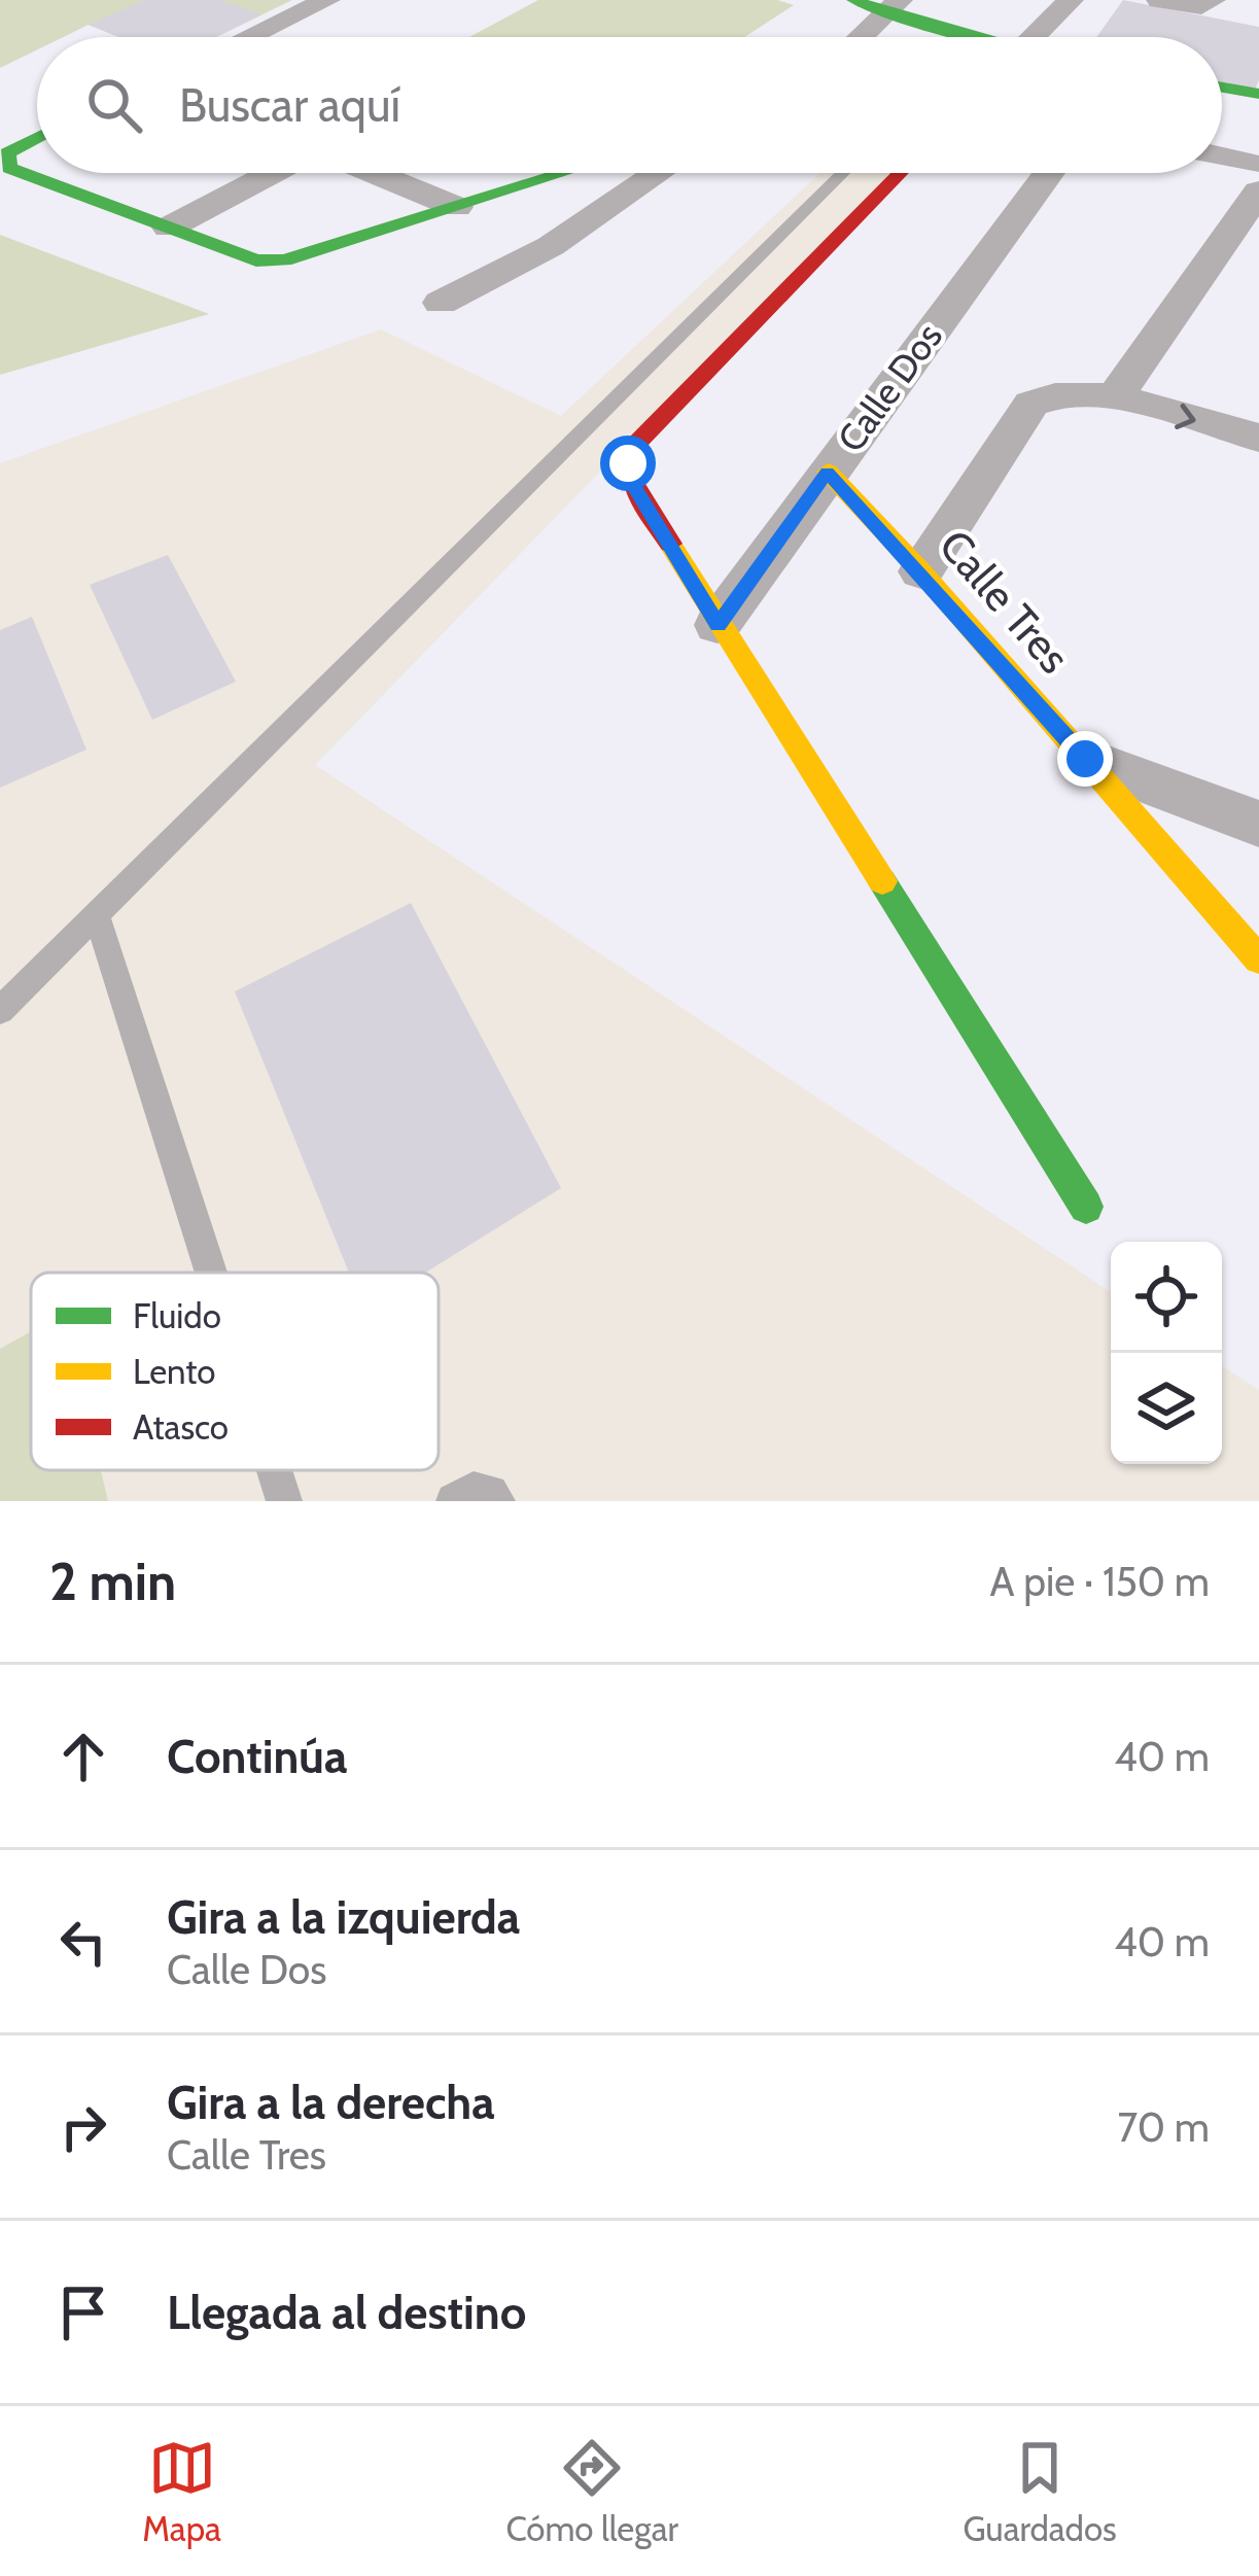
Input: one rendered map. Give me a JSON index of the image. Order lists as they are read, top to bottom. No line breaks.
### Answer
{"streets":{"street":["Calle Dos","Calle Tres"]},"crossings":[["Calle Dos","Calle Tres"]],"legend":["Fluido","Lento","Atasco"],"page":{"search":"Buscar aquí","heading":["2 min","A pie · 150 m"],"list":[["Continúa","40 m"],["Gira a la izquierda","Calle Dos","40 m"],["Gira a la derecha","Calle Tres","70 m"],"Llegada al destino"],"nav":["Mapa","Cómo llegar","Guardados"]}}
